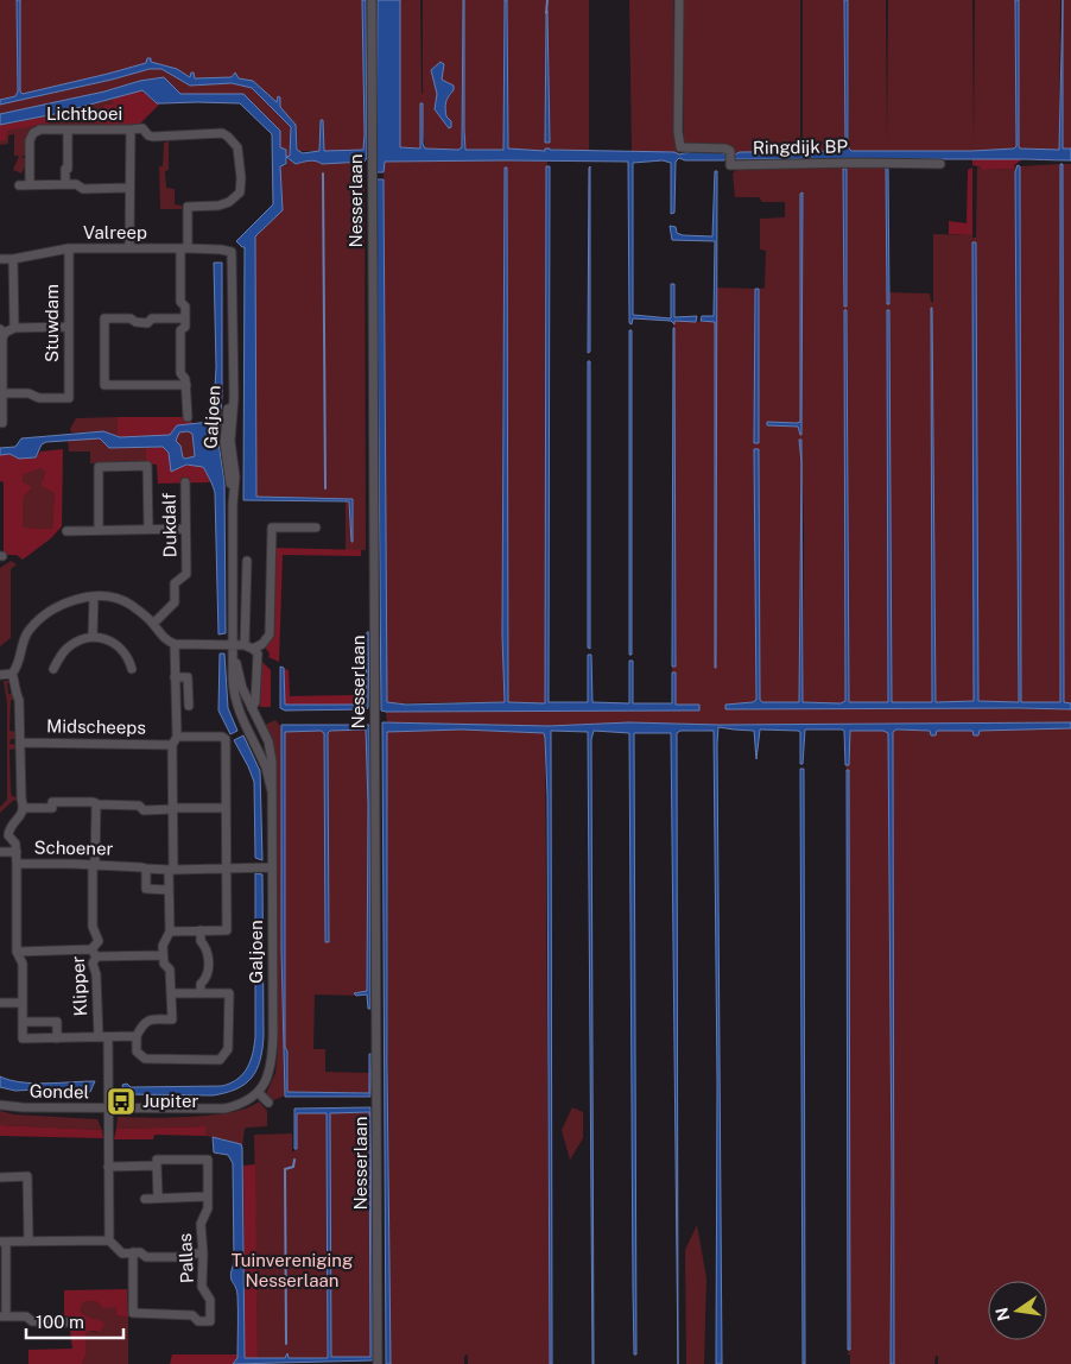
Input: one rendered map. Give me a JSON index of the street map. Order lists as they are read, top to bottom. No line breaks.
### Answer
{"streets":{"street":["Lichtboei","Ringdijk BP","Nesserlaan","Valreep","Stuwdam","Galjoen","Dukdalf","Midscheeps","Schoener","Klipper","Gondel","Pallas"]},"crossings":[["Lichtboei","Valreep"],["Valreep","Stuwdam"],["Valreep","Galjoen"],["Galjoen","Schoener"],["Galjoen","Gondel"],["Schoener","Klipper"]],"parks":["Tuinvereniging Nesserlaan"],"places":{"bus stop":["Jupiter"]},"scale_bar":"100 m","north":"left"}
